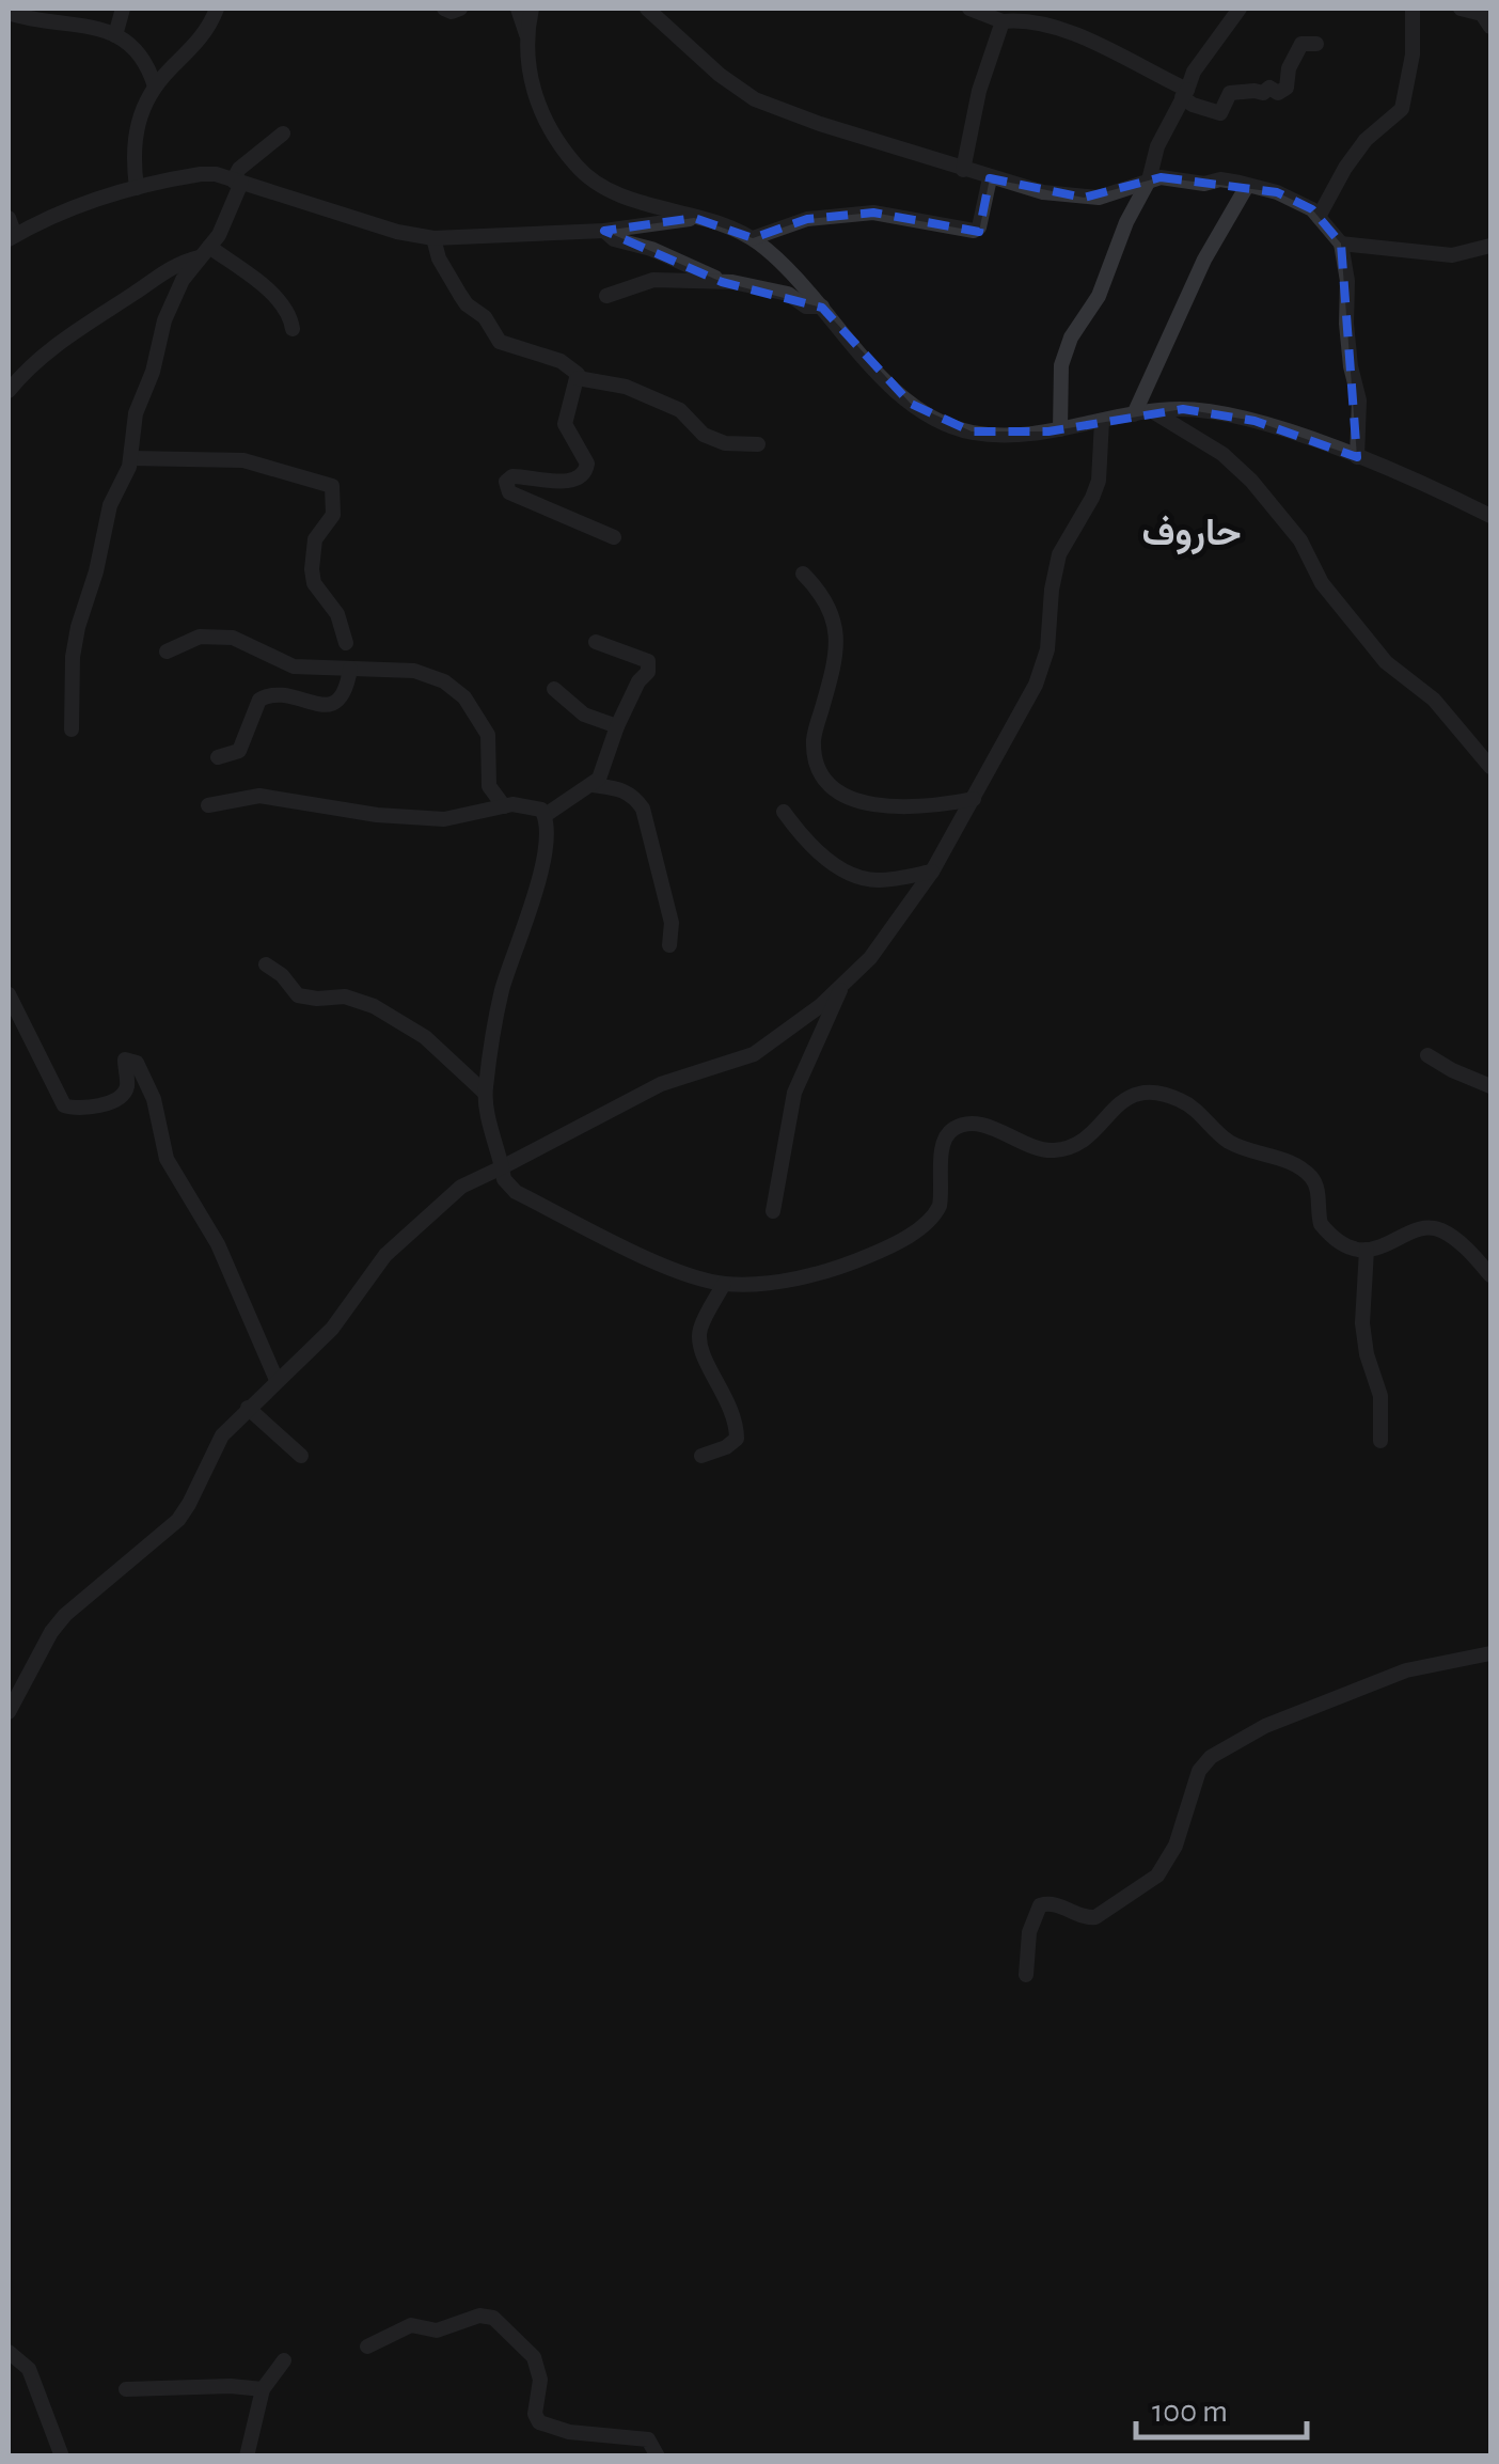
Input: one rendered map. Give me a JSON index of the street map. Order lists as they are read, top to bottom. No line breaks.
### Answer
{"districts":["حاروف"],"scale_bar":"100 m"}
